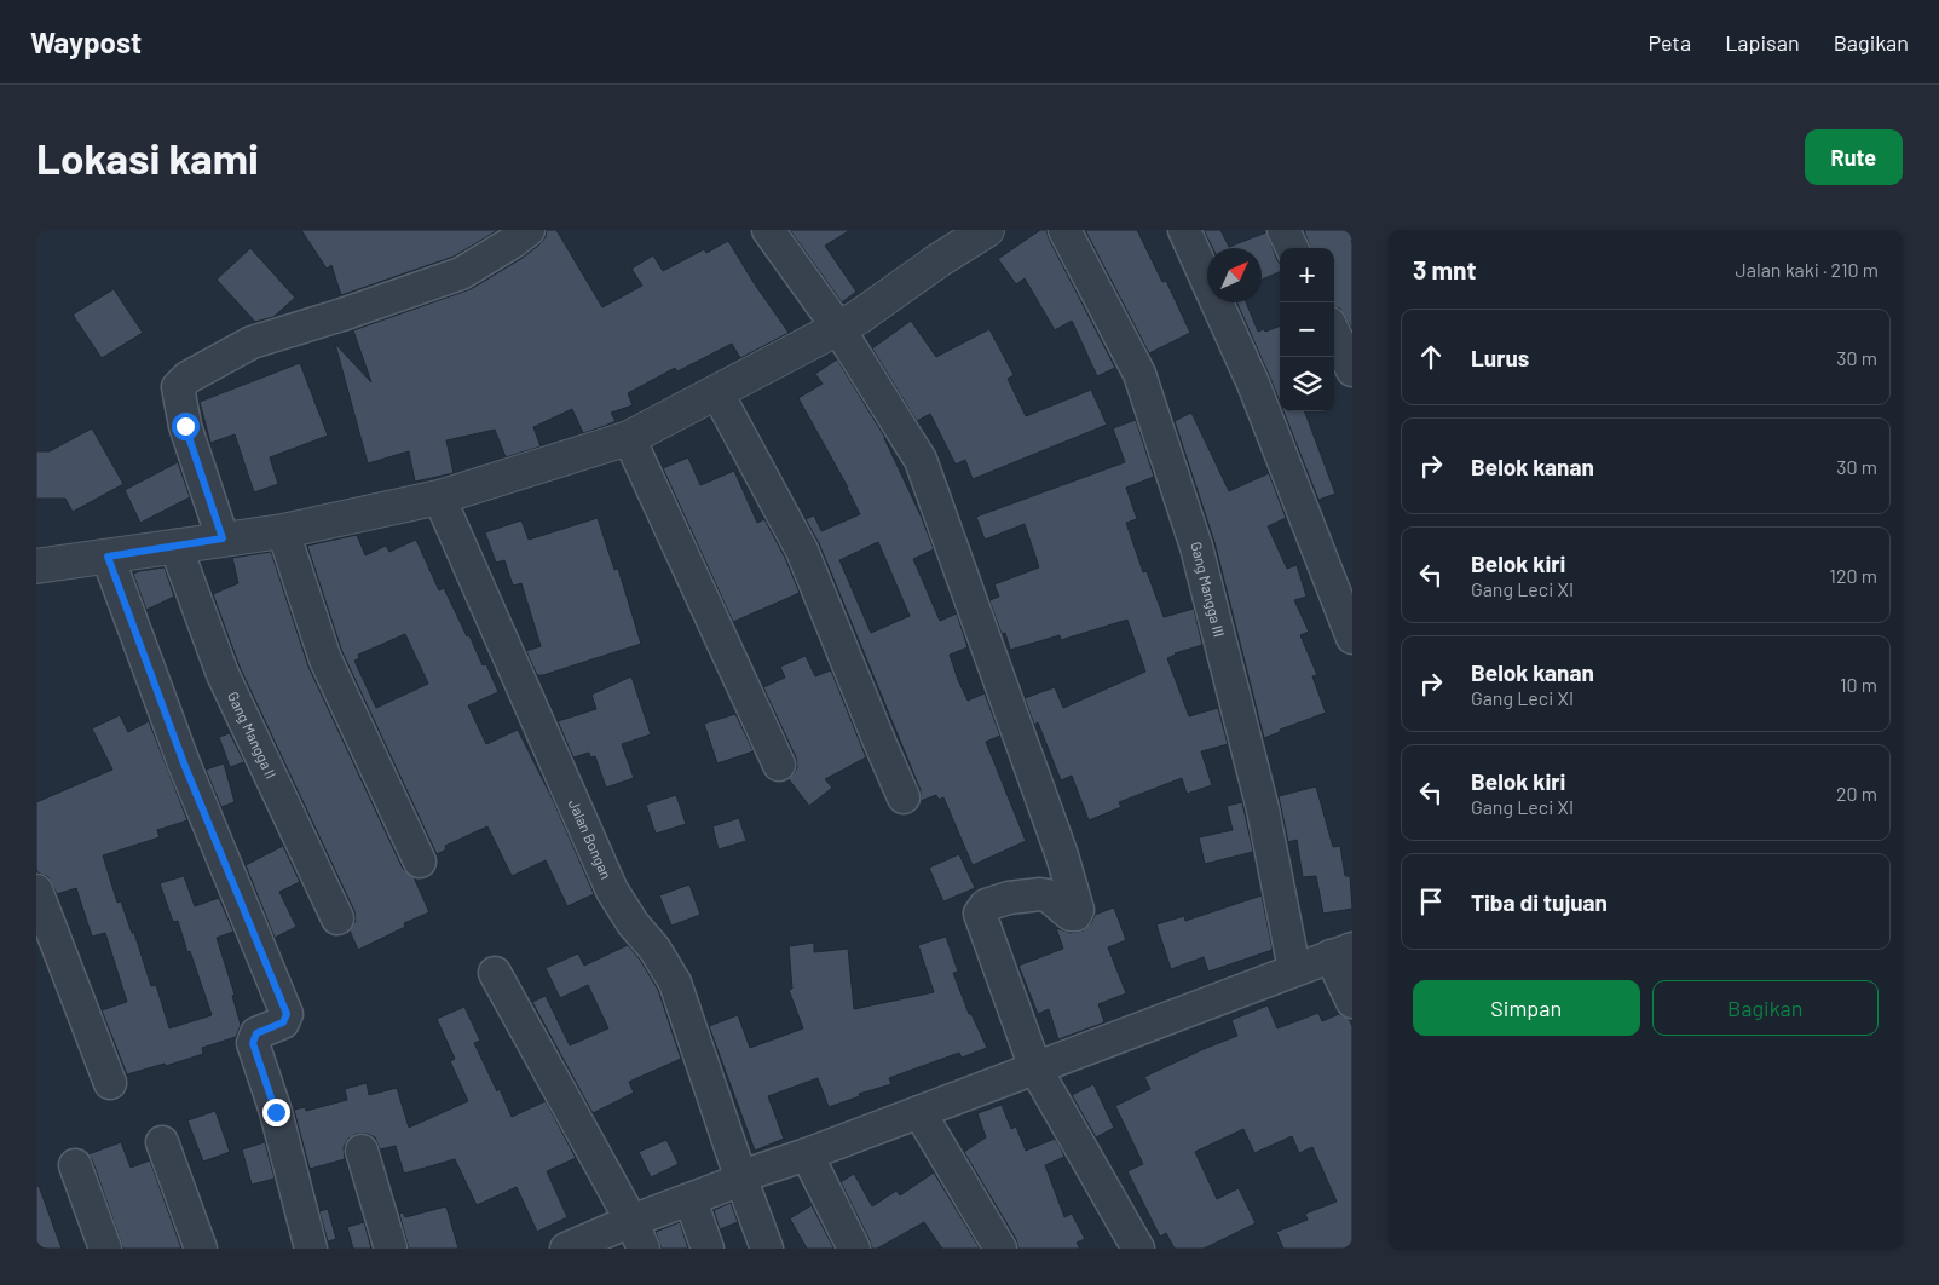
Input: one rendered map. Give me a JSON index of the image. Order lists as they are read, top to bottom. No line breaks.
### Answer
{"streets":{"street":["Gang Mangga III","Gang Mangga II","Jalan Bongan"]},"north":"top right","page":{"header":"Waypost","nav":["Peta","Lapisan","Bagikan"],"buttons":["Rute",["Simpan","Bagikan"]],"title":"Lokasi kami","heading":["3 mnt","Jalan kaki · 210 m"],"map_buttons":["+","−"],"list":[["Lurus","30 m"],["Belok kanan","30 m"],["Belok kiri","Gang Leci XI","120 m"],["Belok kanan","Gang Leci XI","10 m"],["Belok kiri","Gang Leci XI","20 m"],"Tiba di tujuan"]}}
